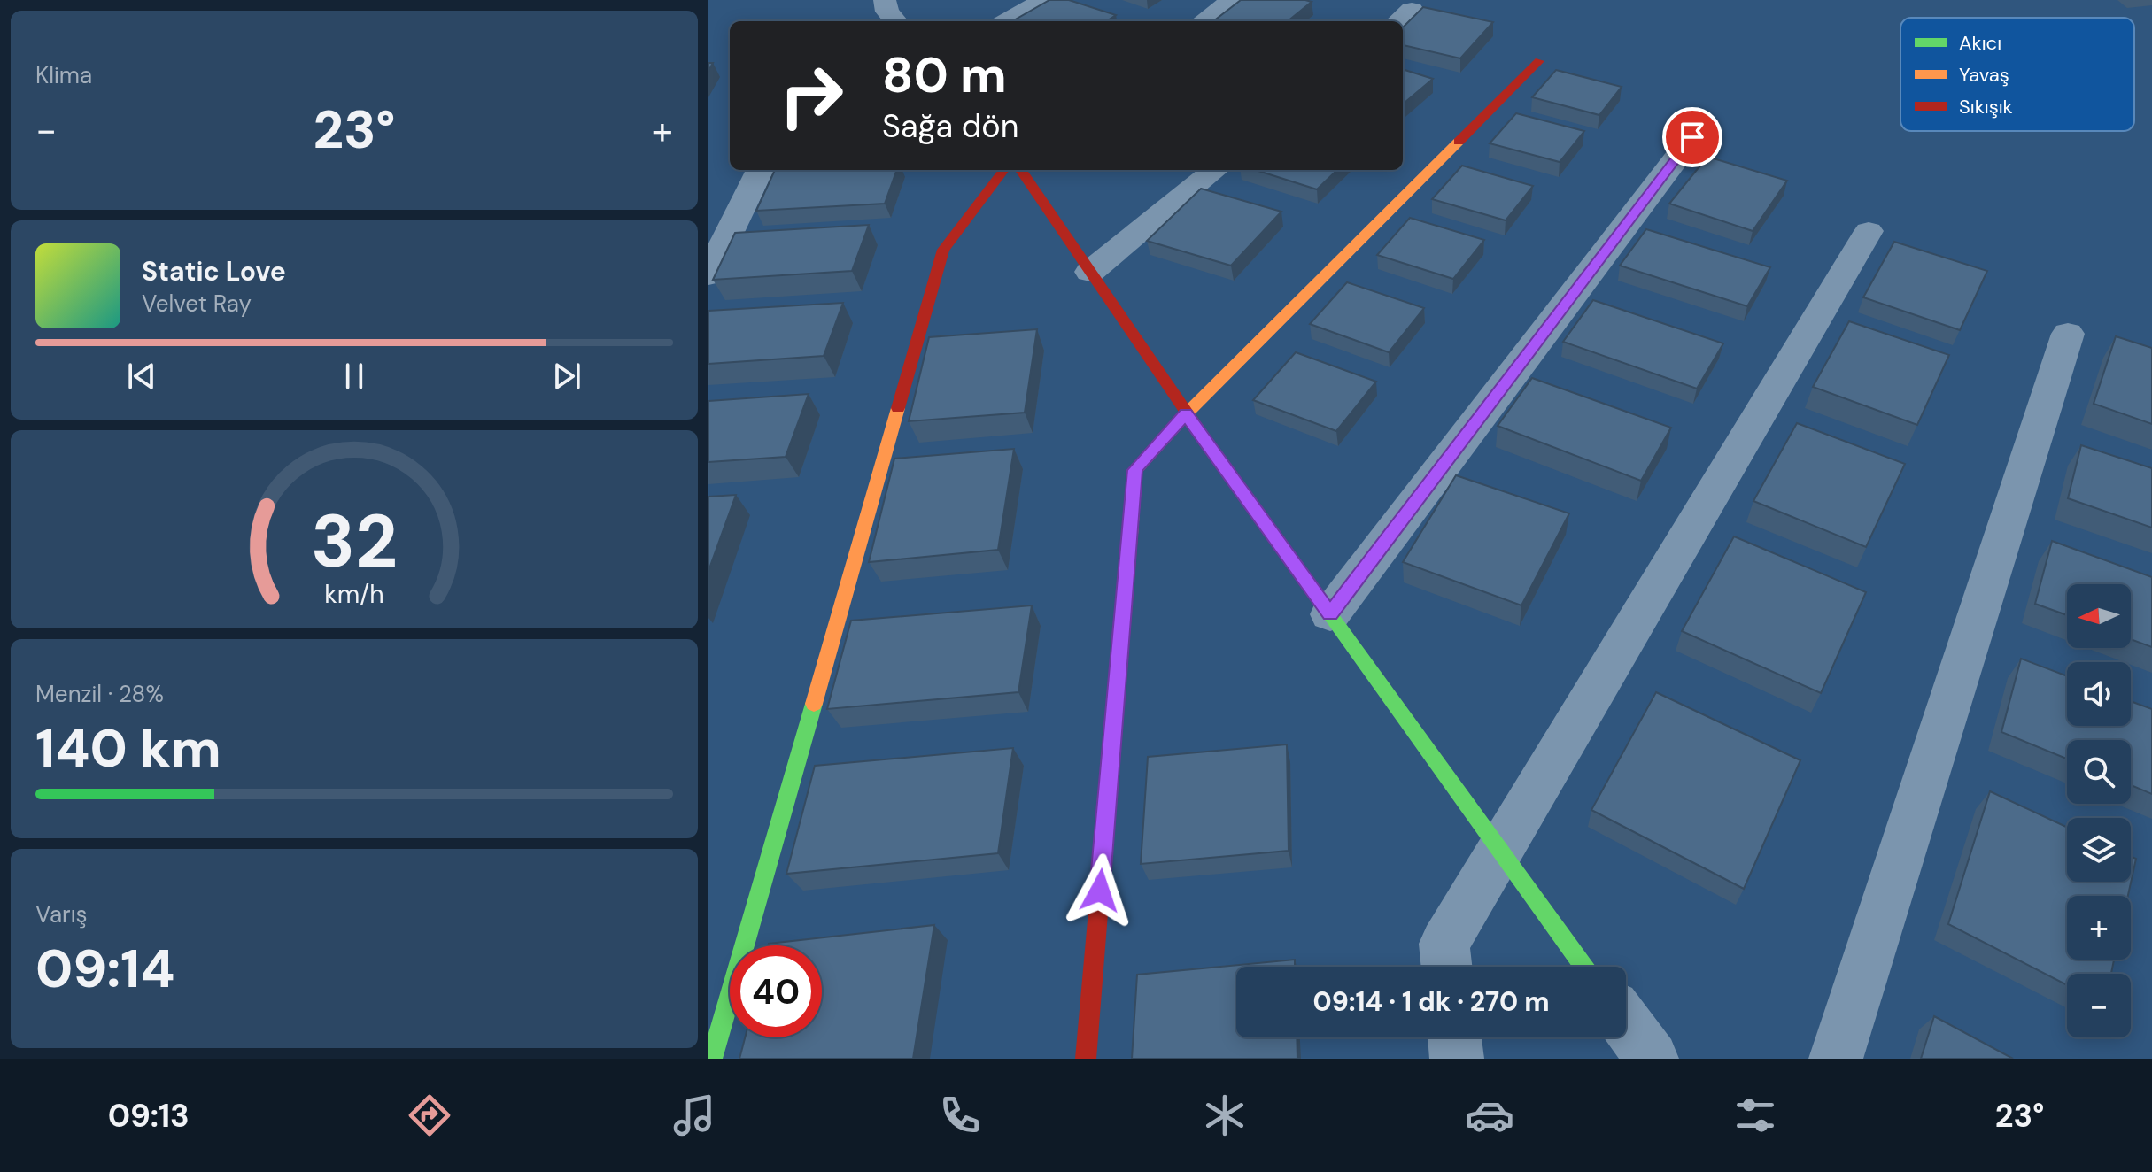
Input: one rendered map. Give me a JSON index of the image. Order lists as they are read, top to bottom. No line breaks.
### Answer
{"legend":["Akıcı","Yavaş","Sıkışık"],"north":"left","page":{"tile":["Klima",["Menzil · 28%","140 km"],["Varış","09:14"]],"turn":["80 m","Sağa dön"],"heat":["−","23°","+"],"song":["Static Love","Velvet Ray"],"map_buttons":["+","−"],"limit":"40","trip":"09:14 · 1 dk · 270 m","tabs":["09:13","23°"],"gauge":["32","km/h"]}}
